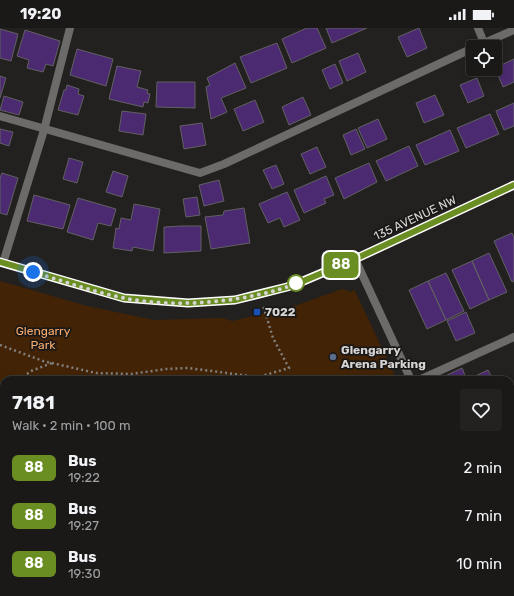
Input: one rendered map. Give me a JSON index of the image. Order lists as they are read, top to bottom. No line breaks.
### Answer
{"streets":{"street":["135 AVENUE NW"]},"parks":["Glengarry Park"],"places":{"transit":["7022"],"other":["Glengarry Arena Parking"]},"lines":["bus line 88"],"page":{"status":"19:20","on_map":"88","heading":["7181","Walk · 2 min · 100 m"],"list":[{"mark":"88","name":"Bus","note":"19:22","value":"2 min"},{"mark":"88","name":"Bus","note":"19:27","value":"7 min"},{"mark":"88","name":"Bus","note":"19:30","value":"10 min"}]}}
